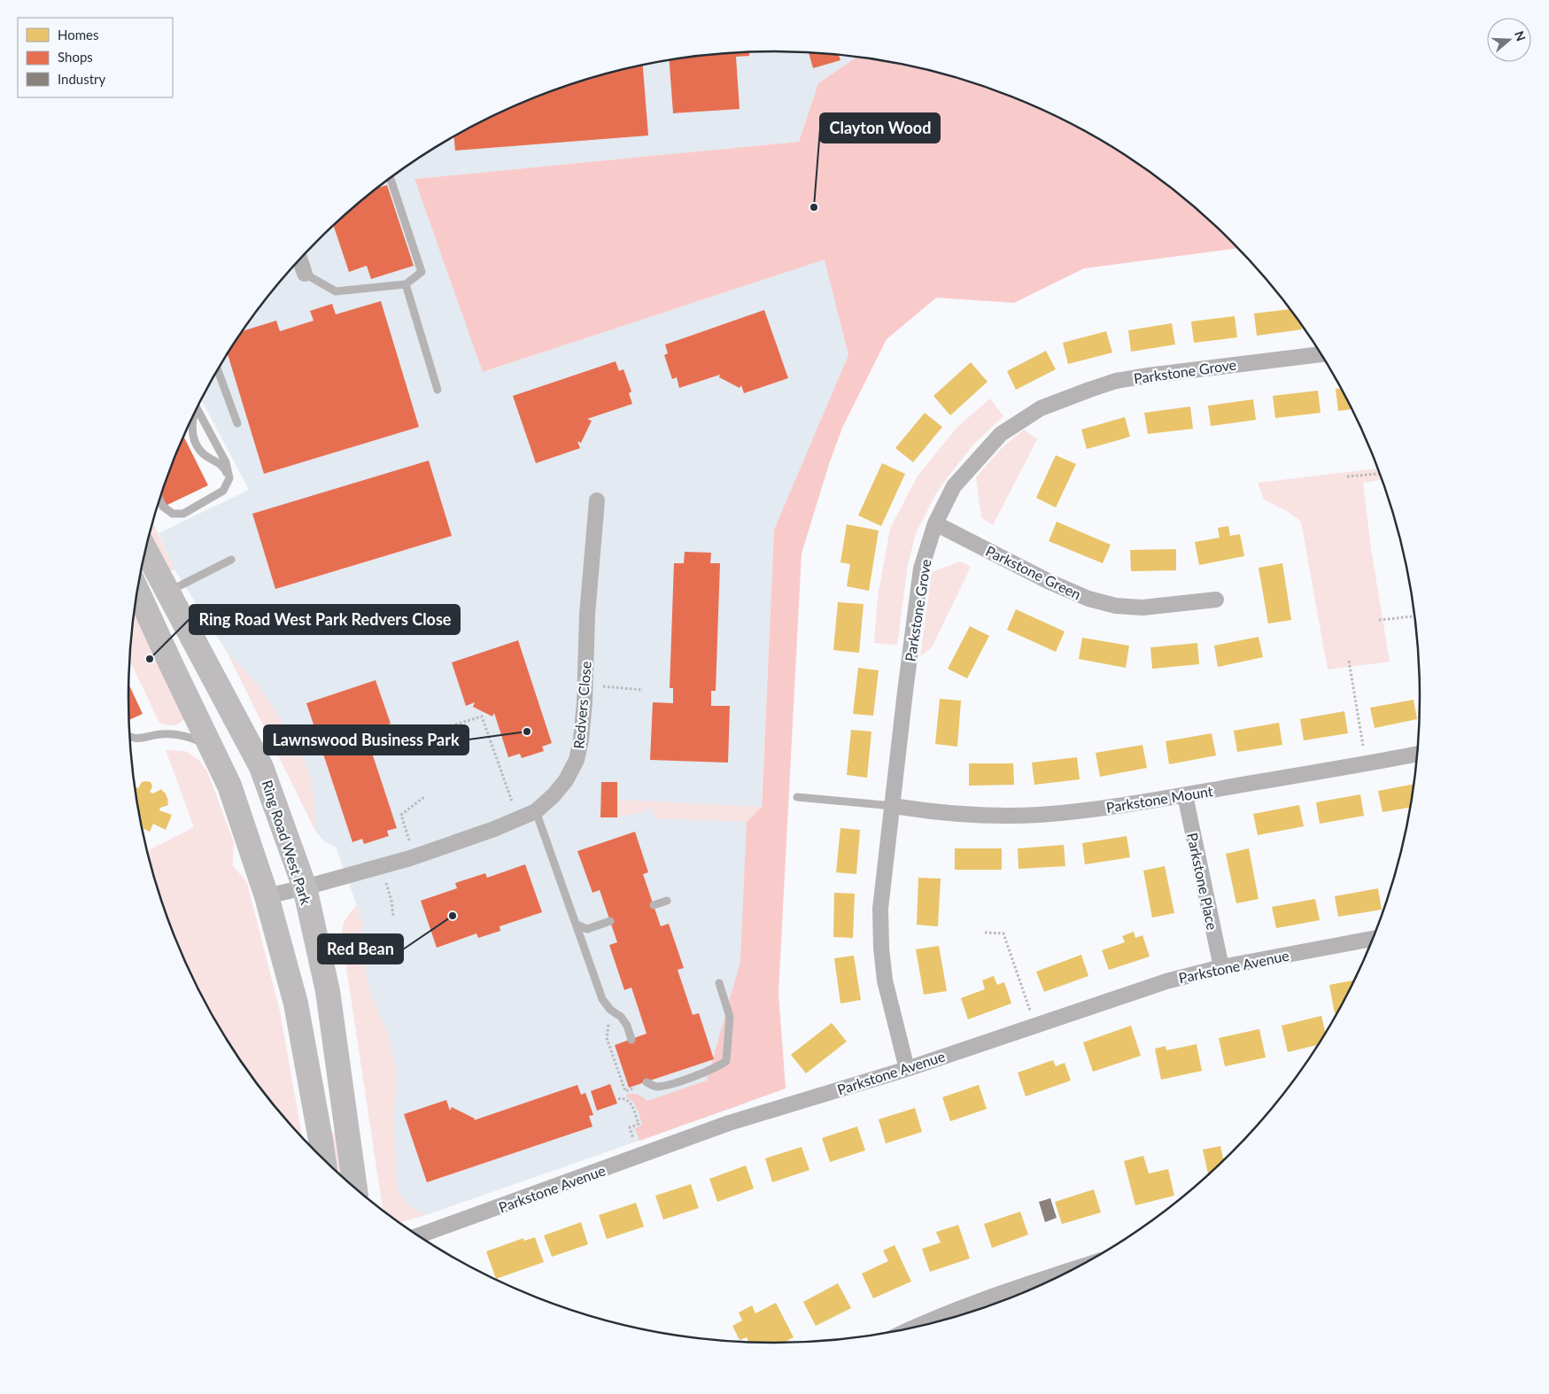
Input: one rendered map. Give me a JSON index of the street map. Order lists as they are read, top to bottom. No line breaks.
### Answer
{"streets":{"highway":["Ring Road West Park"],"street":["Parkstone Grove","Parkstone Green","Redvers Close","Parkstone Mount","Parkstone Place","Parkstone Avenue"]},"crossings":[["Parkstone Grove","Parkstone Green"],["Parkstone Grove","Parkstone Mount"],["Parkstone Grove","Parkstone Avenue"],["Redvers Close","Ring Road West Park"],["Parkstone Mount","Parkstone Place"],["Parkstone Place","Parkstone Avenue"]],"places":["Clayton Wood","Ring Road West Park Redvers Close","Lawnswood Business Park","Red Bean"],"legend":["Homes","Shops","Industry"],"north":"right"}
